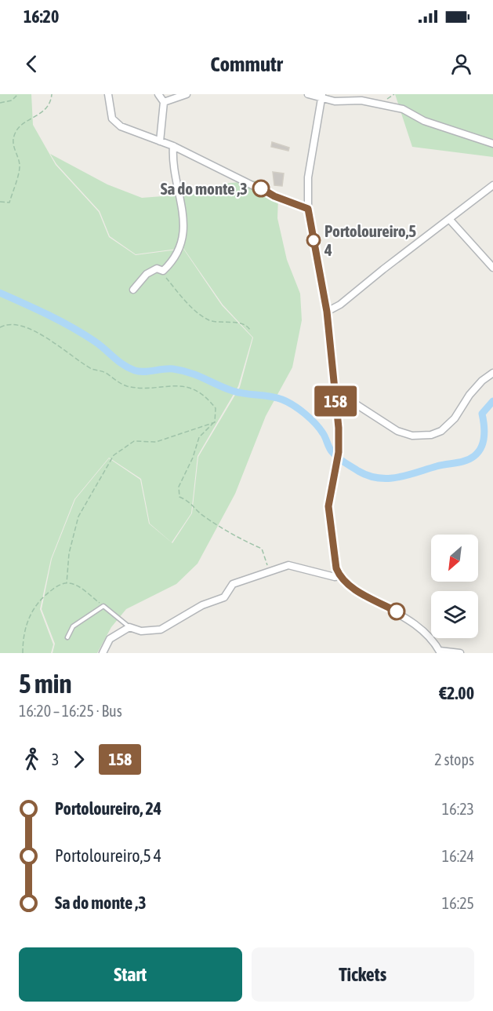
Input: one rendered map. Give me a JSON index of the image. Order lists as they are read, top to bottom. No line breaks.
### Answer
{"places":["Sa do monte ,3","Portoloureiro,5 4"],"lines":["bus line 158"],"north":"bottom left","page":{"status":"16:20","header":"Commutr","on_map":"158","heading":["5 min","16:20 – 16:25 · Bus","€2.00"],"legs":["3","158","2 stops"],"list":[{"name":"Portoloureiro, 24","value":"16:23"},{"name":"Portoloureiro,5 4","value":"16:24"},{"name":"Sa do monte ,3","value":"16:25"}],"buttons":["Start","Tickets"]}}
